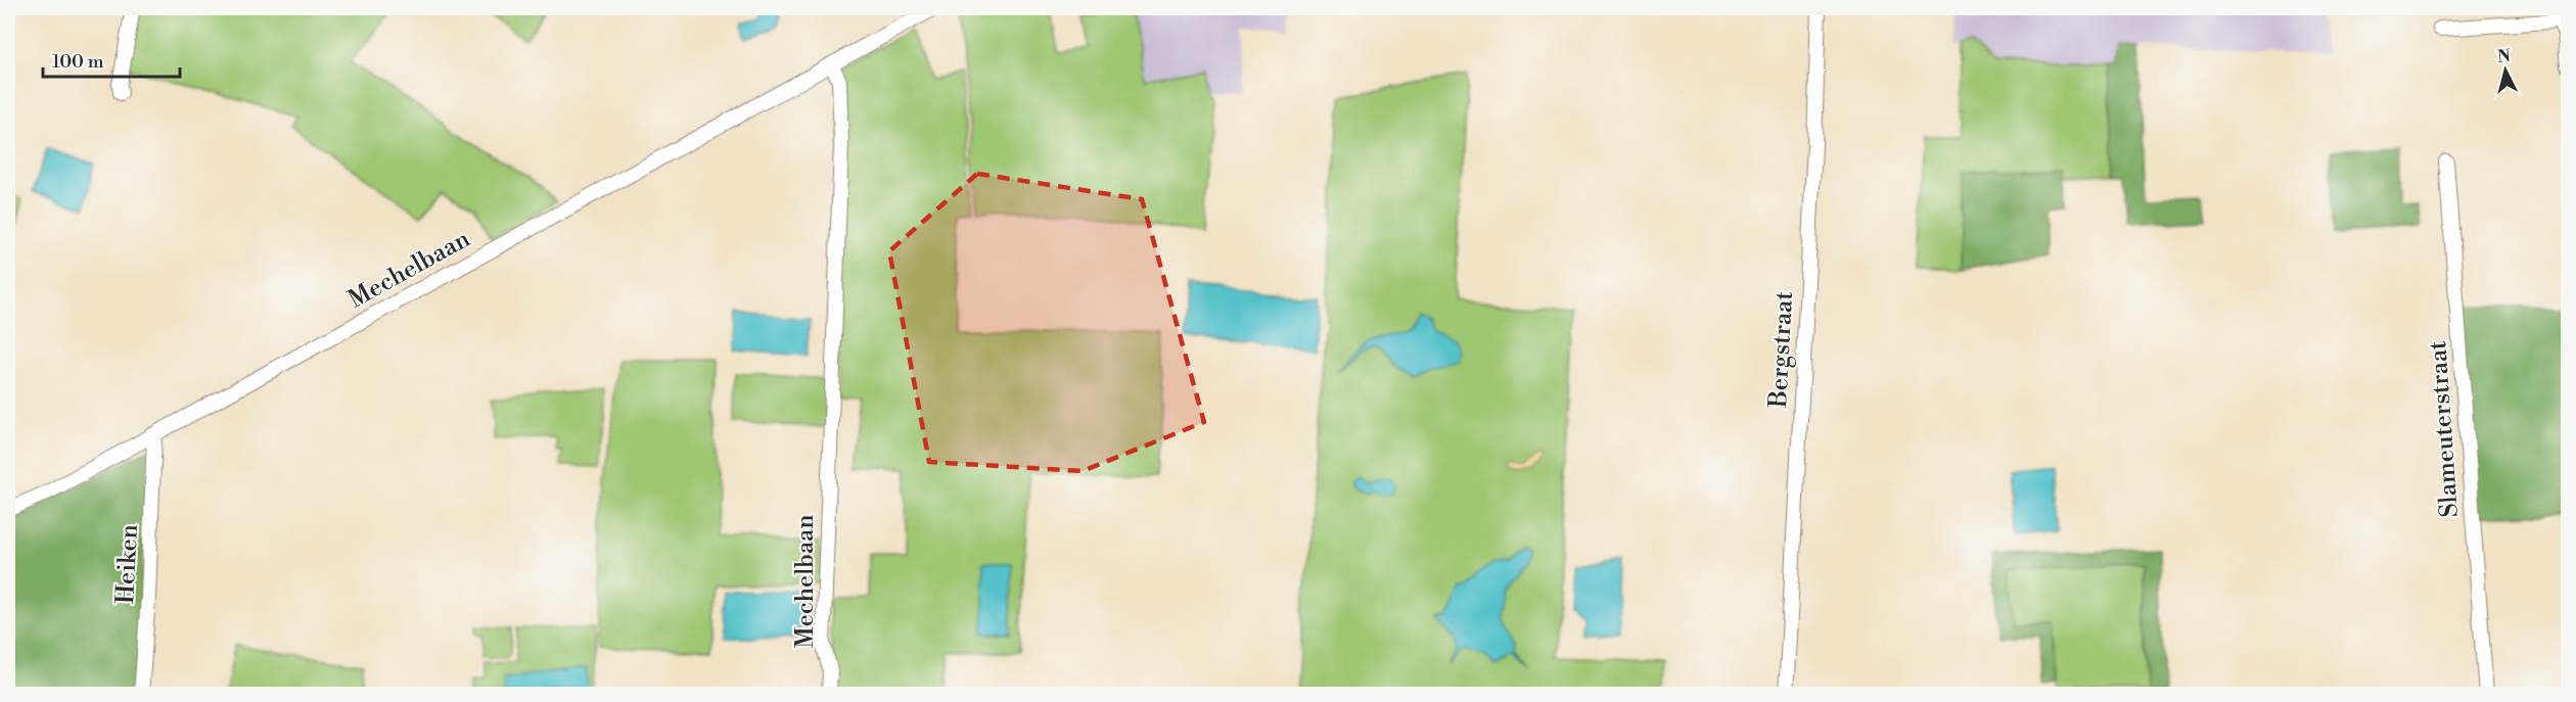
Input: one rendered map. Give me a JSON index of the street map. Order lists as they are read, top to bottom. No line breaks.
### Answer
{"streets":{"street":["Mechelbaan","Bergstraat","Slameuterstraat","Heiken"]},"crossings":[["Mechelbaan","Heiken"]],"scale_bar":"100 m","north":"top"}
